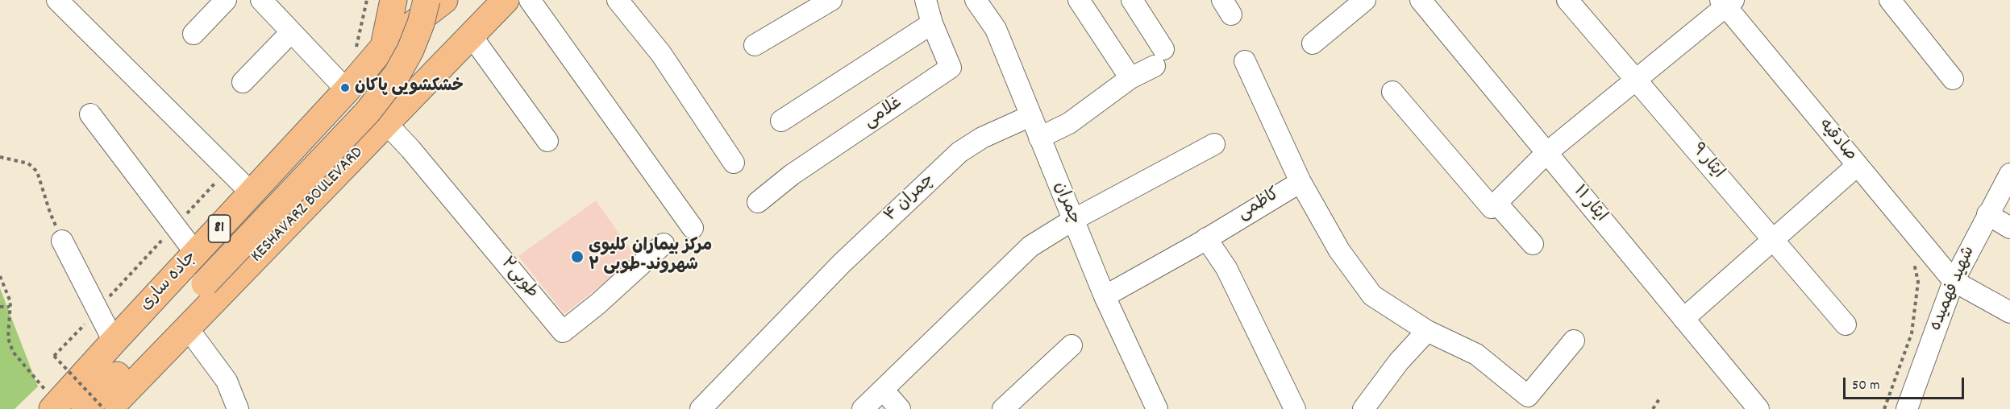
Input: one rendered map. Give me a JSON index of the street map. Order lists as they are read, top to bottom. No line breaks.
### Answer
{"streets":{"main road":["KESHAVARZ BOULEVARD","81","جاده ساری"],"street":["غلامی","صادقیه","ایثار ۹","چمران ۴","چمران","ایثار ۱۱","کاظمی","طوبی۲","شهید فهمیده"]},"crossings":[["صادقیه","شهید فهمیده"],["چمران ۴","چمران"],["چمران","کاظمی"],["KESHAVARZ BOULEVARD","طوبی۲"],["81","جاده ساری"]],"places":["خشکشویی پاکان","مرکز بیماران کلیوی شهروند-طوبی ۲"],"scale_bar":"50 m"}
